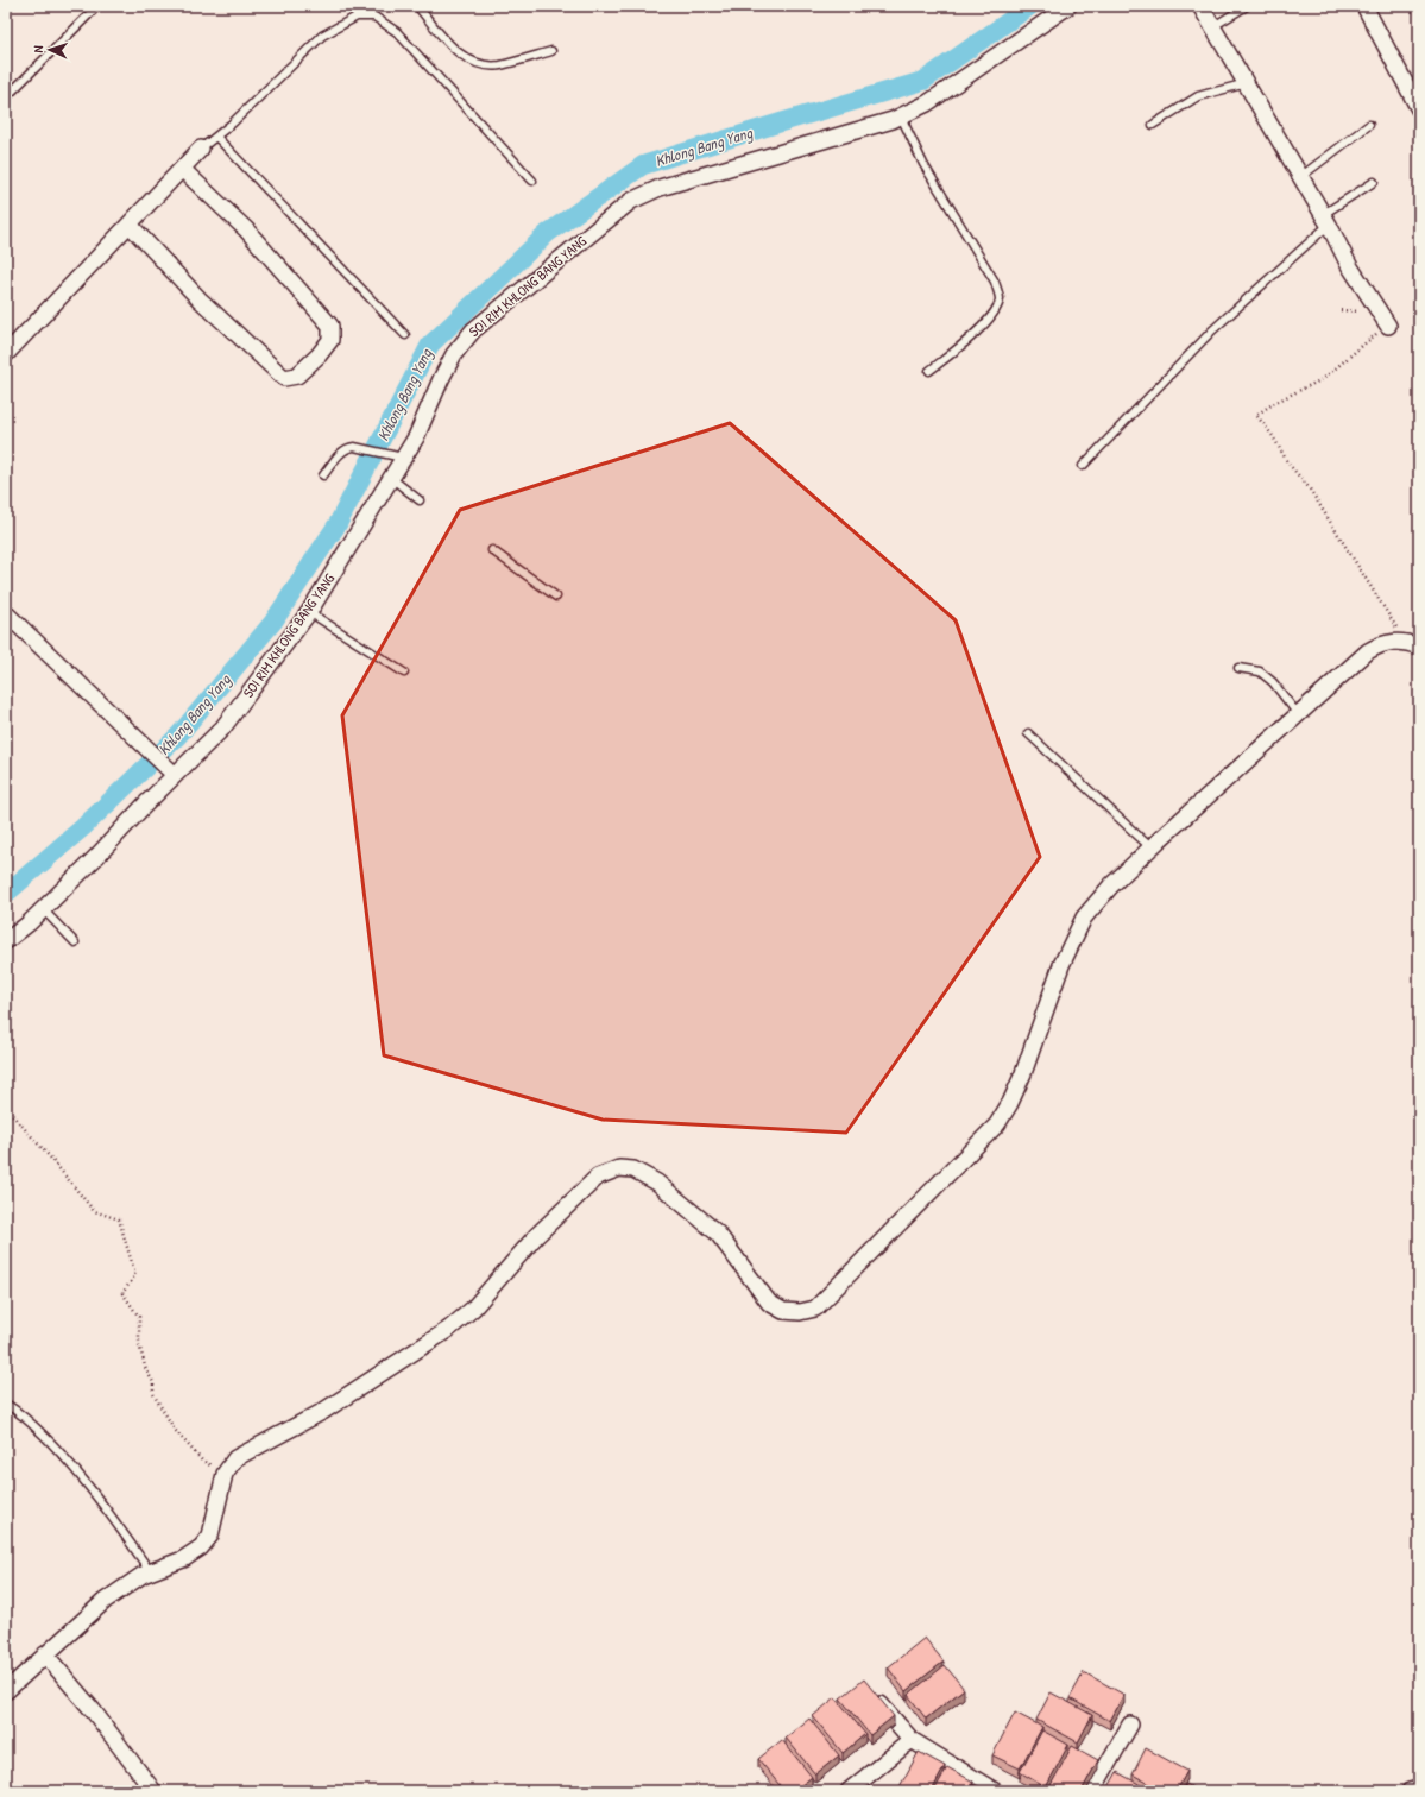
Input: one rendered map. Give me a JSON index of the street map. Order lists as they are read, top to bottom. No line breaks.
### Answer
{"streets":{"street":["SOI RIM KHLONG BANG YANG"]},"water":["Khlong Bang Yang"],"north":"left"}
